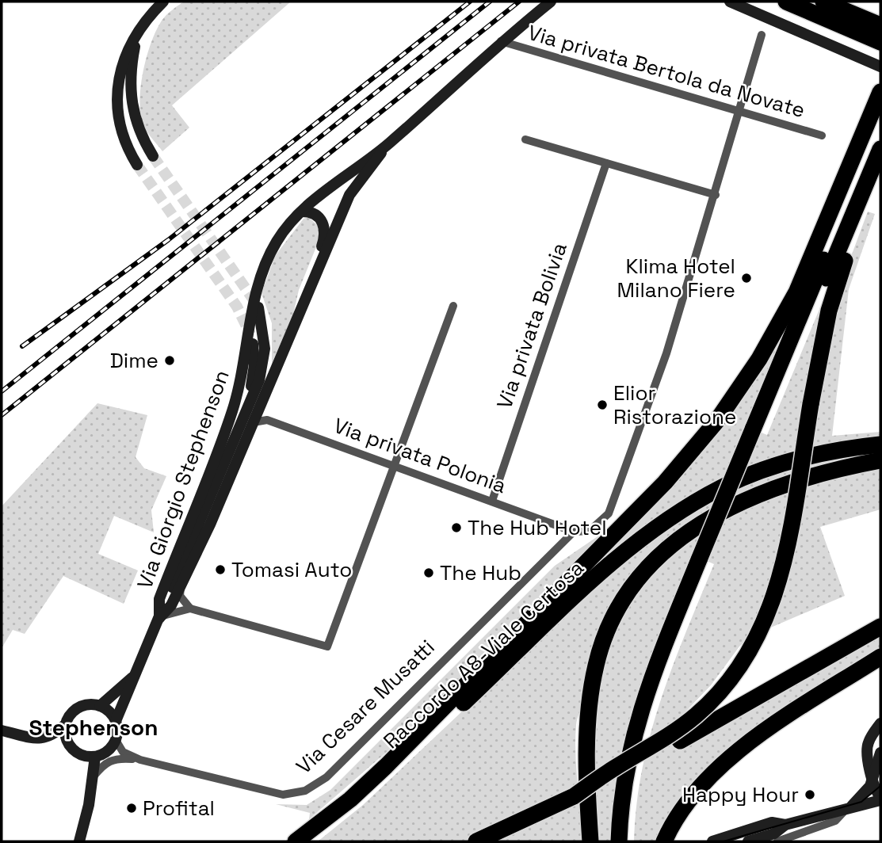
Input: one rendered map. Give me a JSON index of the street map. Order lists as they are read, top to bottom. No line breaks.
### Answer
{"streets":{"highway":["Raccordo A8-Viale Certosa"],"street":["Via privata Bertola da Novate","Via privata Bolivia","Via privata Polonia","Via Giorgio Stephenson","Via Cesare Musatti"]},"crossings":[["Via privata Bertola da Novate","Via Giorgio Stephenson"],["Via privata Bolivia","Via privata Polonia"],["Via privata Polonia","Via Giorgio Stephenson"],["Via privata Polonia","Via Cesare Musatti"],["Via Giorgio Stephenson","Via Cesare Musatti"]],"districts":["Stephenson"],"places":["Klima Hotel Milano Fiere","Dime","Elior Ristorazione","The Hub Hotel","Tomasi Auto","The Hub","Happy Hour","Profital"]}
